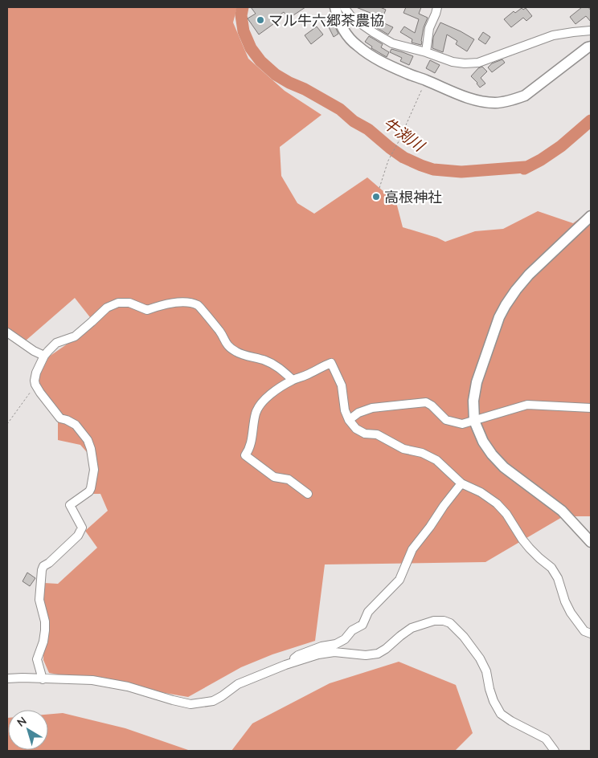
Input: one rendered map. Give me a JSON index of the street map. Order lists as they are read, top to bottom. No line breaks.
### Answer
{"water":["牛渕川"],"places":["マル牛六郷茶農協","高根神社"],"north":"top left"}
